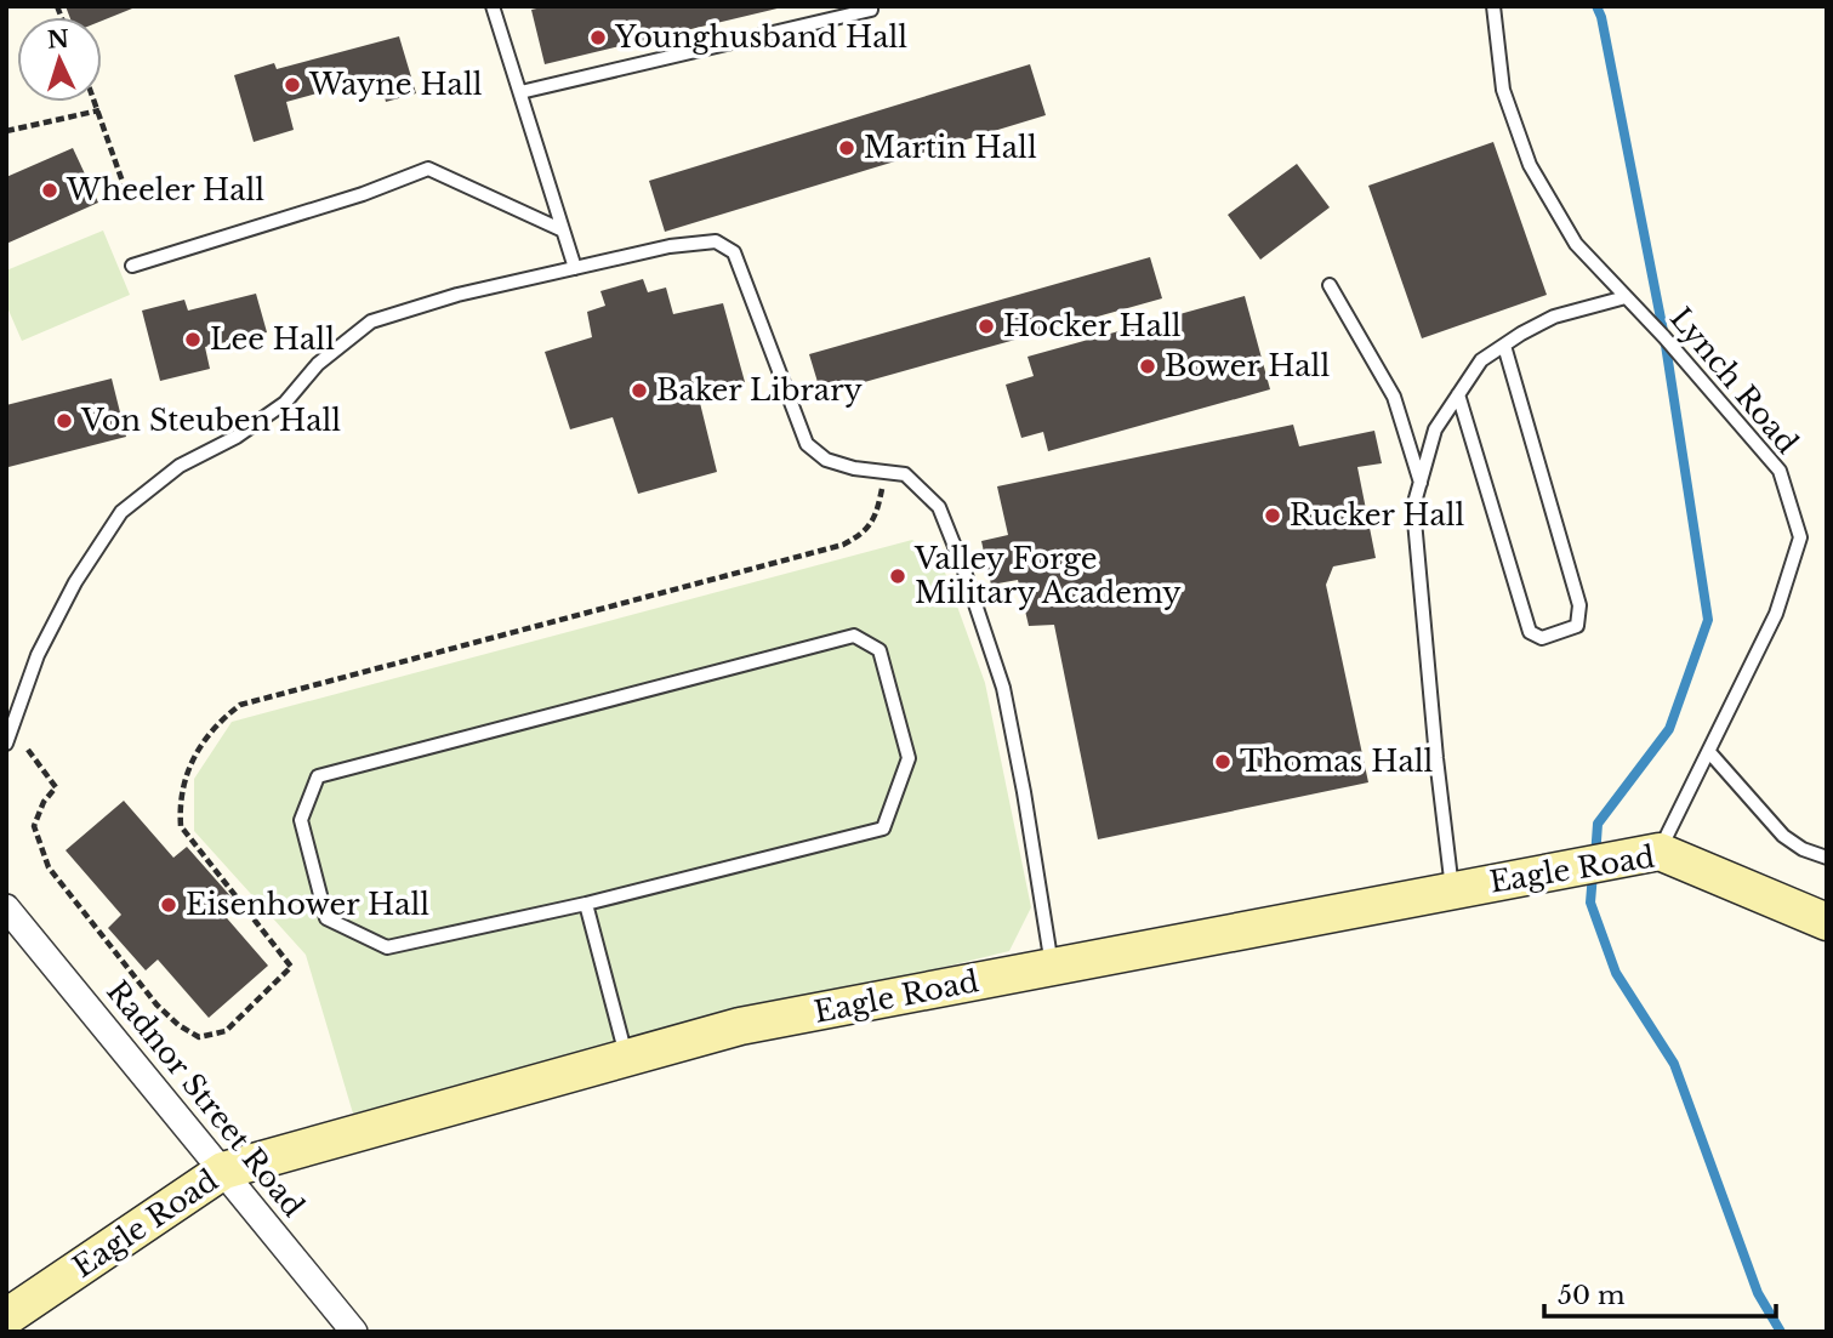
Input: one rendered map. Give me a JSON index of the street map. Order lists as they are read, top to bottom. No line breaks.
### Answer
{"streets":{"street":["Eagle Road","Radnor Street Road"],"lane":["Lynch Road"]},"crossings":[["Lynch Road","Eagle Road"],["Eagle Road","Radnor Street Road"]],"places":["Younghusband Hall","Wayne Hall","Martin Hall","Wheeler Hall","Hocker Hall","Lee Hall","Bower Hall","Baker Library","Von Steuben Hall","Rucker Hall","Valley Forge Military Academy","Thomas Hall","Eisenhower Hall"],"scale_bar":"50 m","north":"top"}
